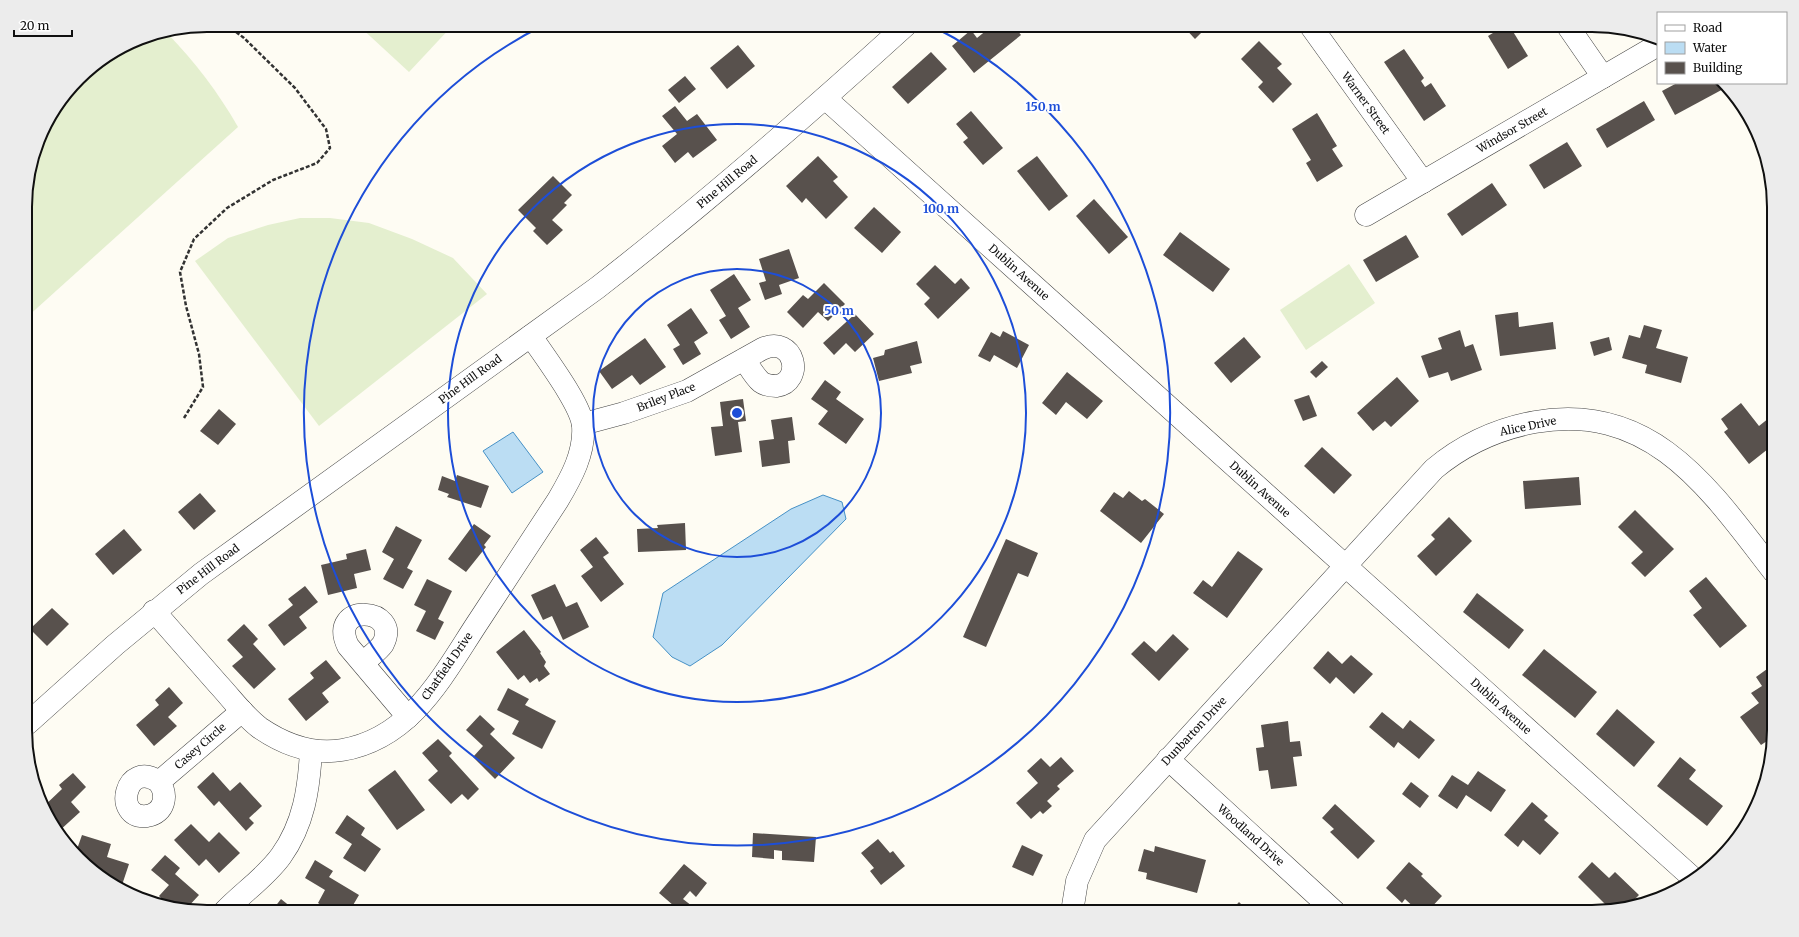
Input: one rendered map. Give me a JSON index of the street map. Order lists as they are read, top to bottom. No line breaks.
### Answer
{"streets":{"street":["Warner Street","Windsor Street","Pine Hill Road","Dublin Avenue","Briley Place","Alice Drive","Chatfield Drive","Dunbarton Drive","Casey Circle","Woodland Drive"]},"crossings":[["Warner Street","Windsor Street"],["Pine Hill Road","Dublin Avenue"],["Pine Hill Road","Chatfield Drive"],["Dublin Avenue","Alice Drive"],["Dublin Avenue","Dunbarton Drive"],["Briley Place","Chatfield Drive"],["Alice Drive","Dunbarton Drive"],["Chatfield Drive","Casey Circle"],["Dunbarton Drive","Woodland Drive"]],"legend":["Road","Water","Building"],"scale_bar":"20 m","rings":["150 m","100 m","50 m"]}
